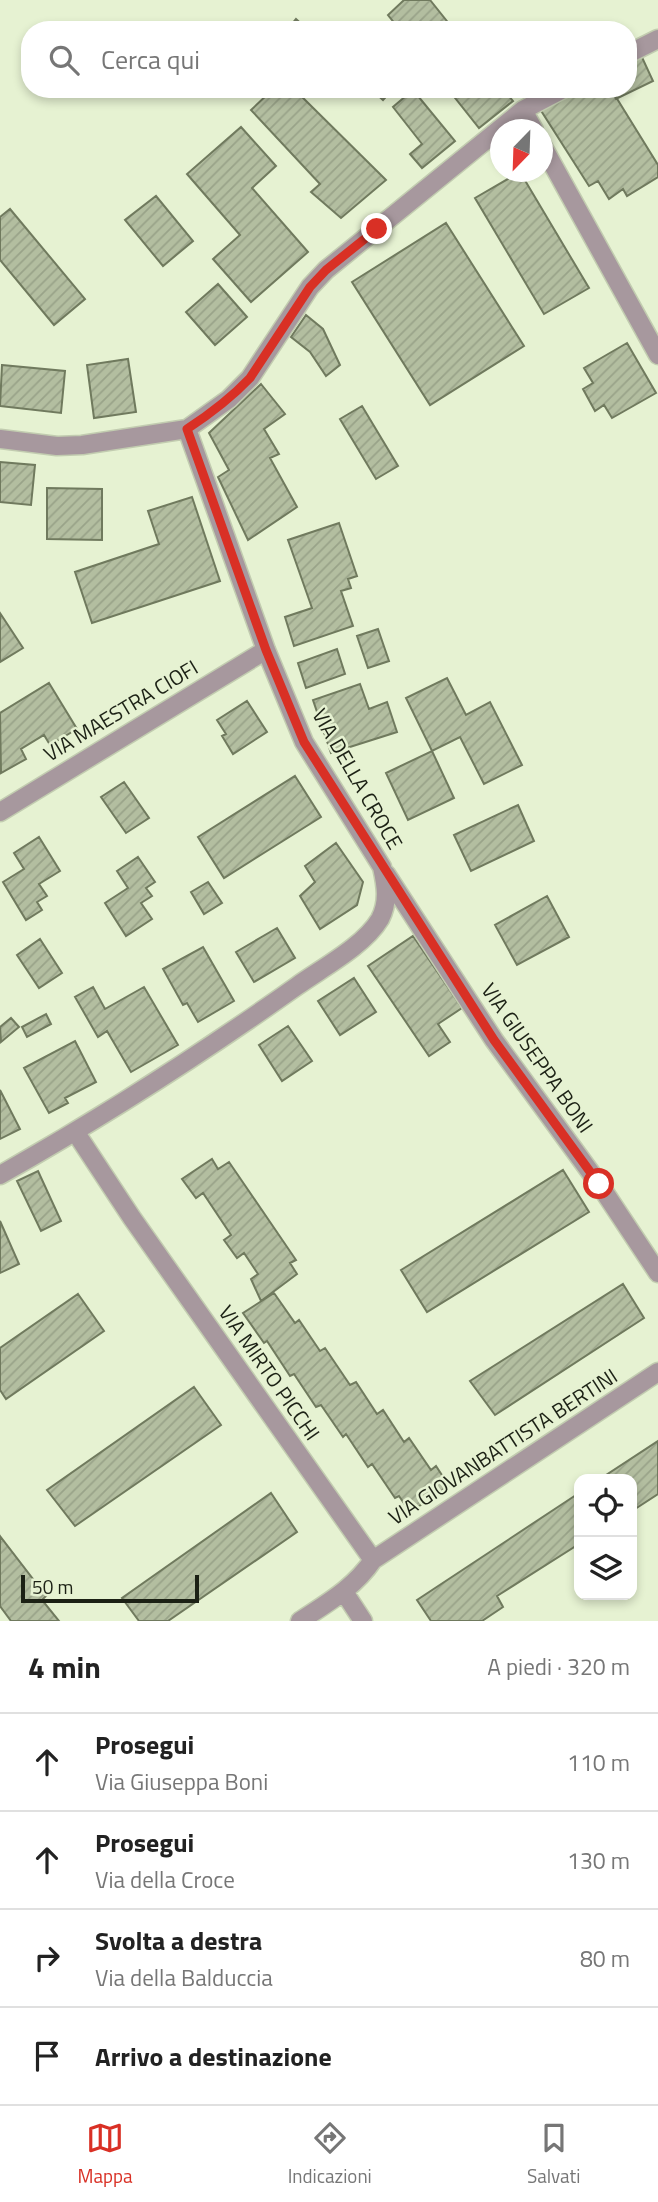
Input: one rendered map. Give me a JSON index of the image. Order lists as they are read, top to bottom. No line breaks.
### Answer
{"streets":{"street":["VIA MAESTRA CIOFI","VIA DELLA CROCE","VIA GIUSEPPA BONI","VIA MIRTO PICCHI","VIA GIOVANBATTISTA BERTINI"]},"crossings":[["VIA MAESTRA CIOFI","VIA DELLA CROCE"],["VIA DELLA CROCE","VIA GIUSEPPA BONI"],["VIA DELLA CROCE","VIA MIRTO PICCHI"],["VIA MIRTO PICCHI","VIA GIOVANBATTISTA BERTINI"]],"scale_bar":"50 m","north":"bottom left","page":{"search":"Cerca qui","scale":"50 m","heading":["4 min","A piedi · 320 m"],"list":[["Prosegui","Via Giuseppa Boni","110 m"],["Prosegui","Via della Croce","130 m"],["Svolta a destra","Via della Balduccia","80 m"],"Arrivo a destinazione"],"nav":["Mappa","Indicazioni","Salvati"]}}
